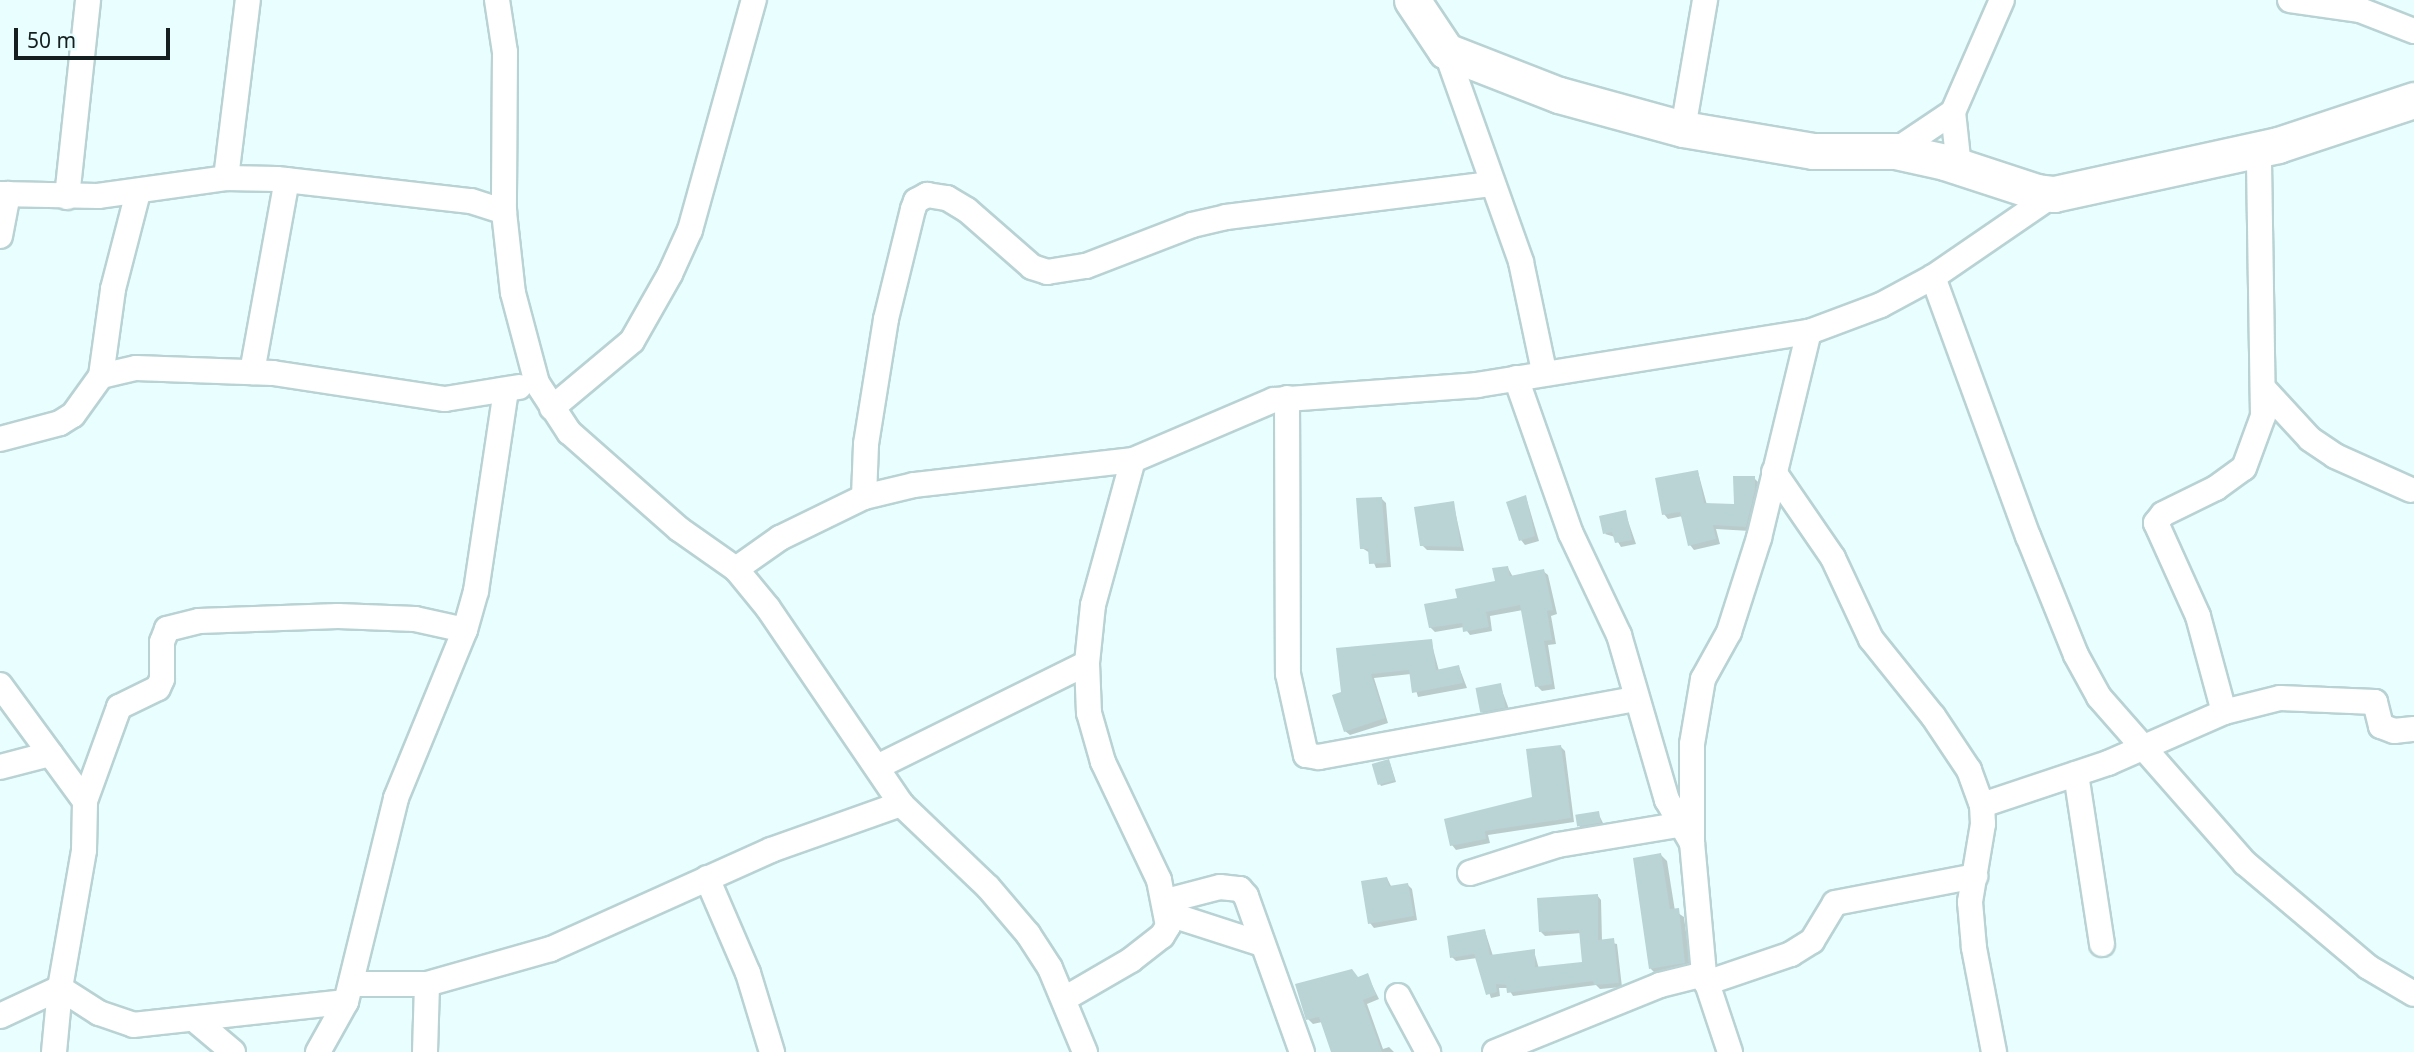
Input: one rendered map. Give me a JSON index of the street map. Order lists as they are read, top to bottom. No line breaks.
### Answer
{"scale_bar":"50 m"}
